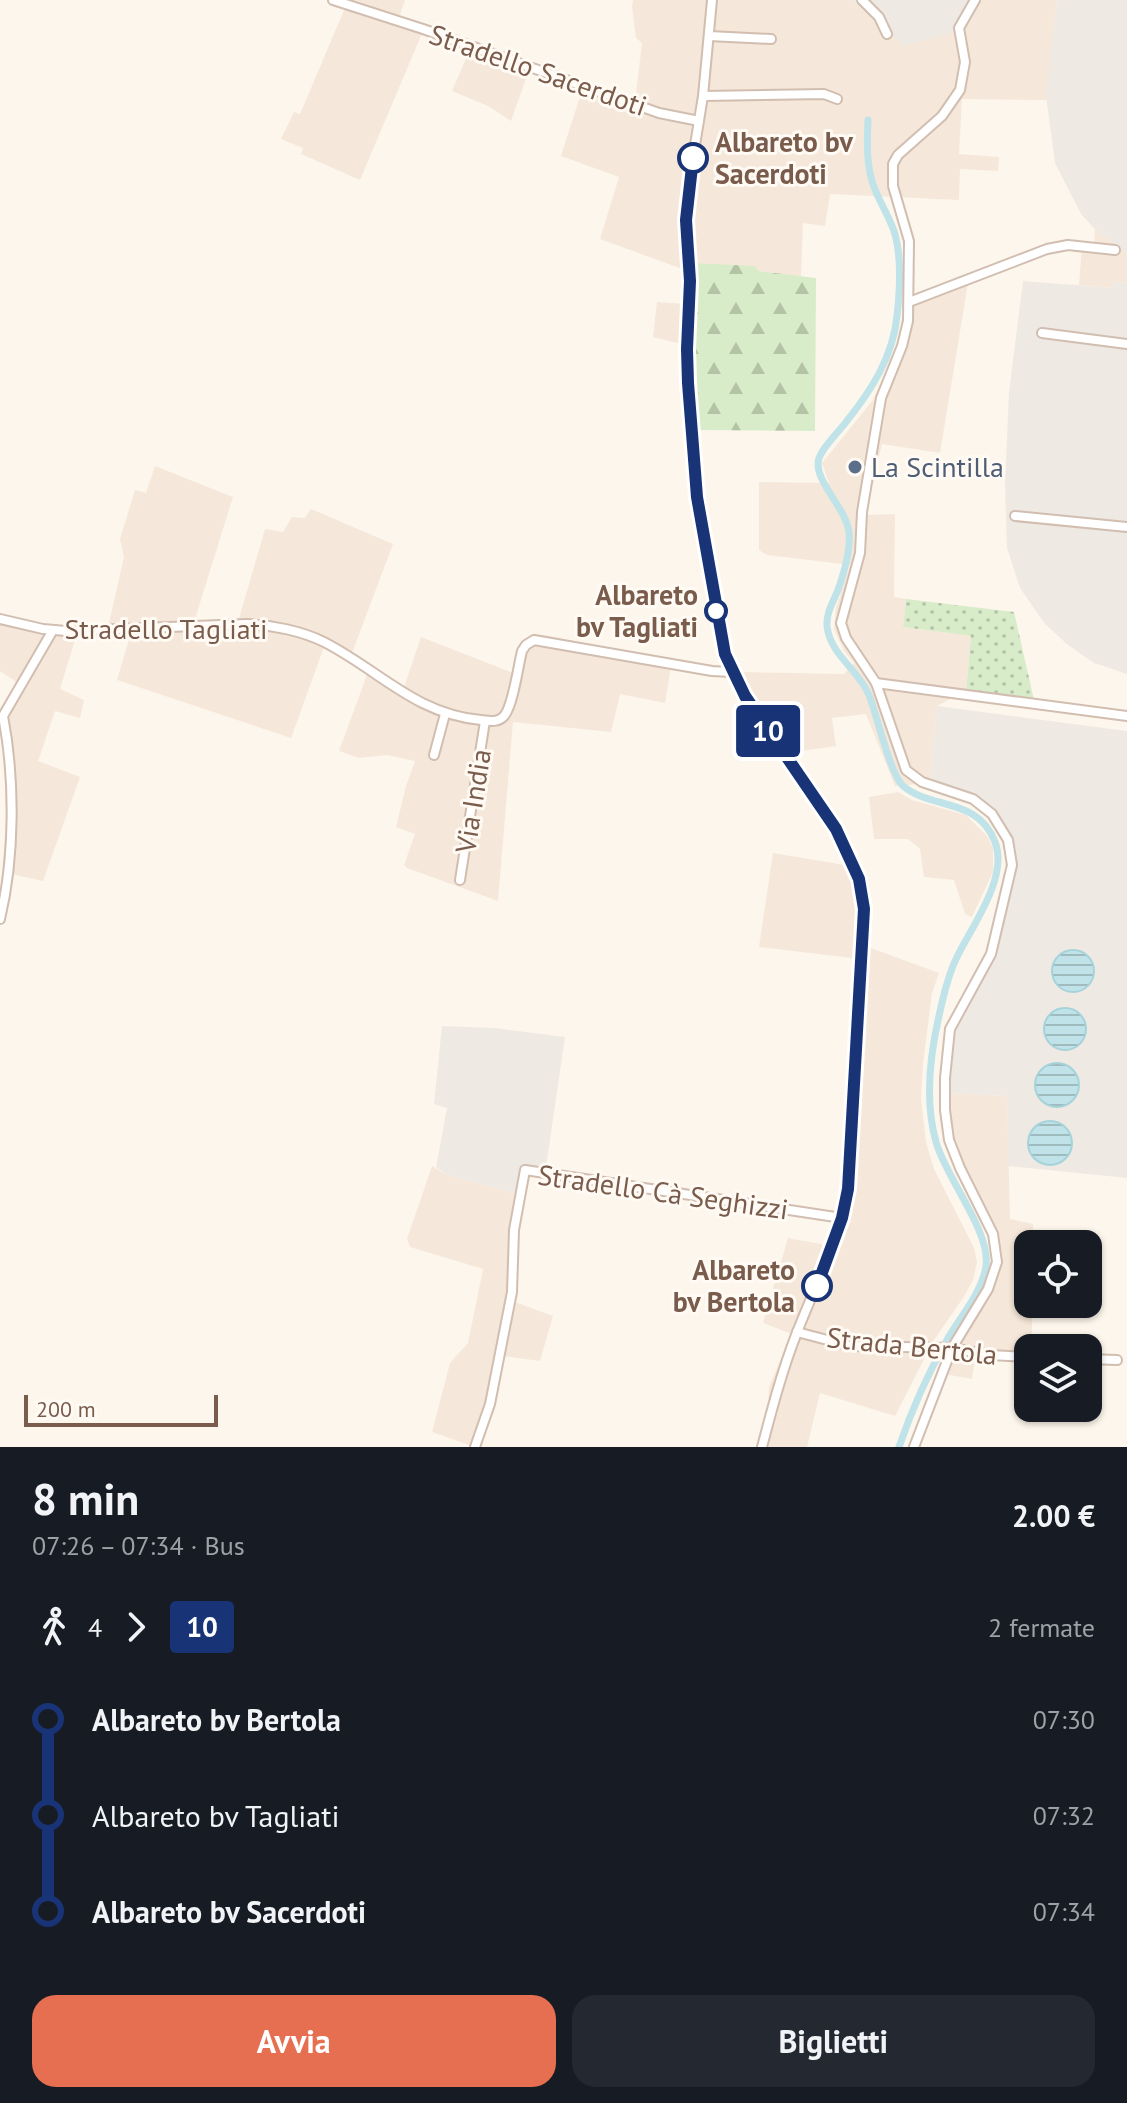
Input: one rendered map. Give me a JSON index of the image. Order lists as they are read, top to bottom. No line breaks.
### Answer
{"streets":{"street":["Stradello Sacerdoti","Stradello Tagliati","Via India","Stradello Cà Seghizzi","Strada Bertola"]},"crossings":[["Stradello Tagliati","Via India"]],"places":["Albareto bv Sacerdoti","La Scintilla","Albareto bv Tagliati","Albareto bv Bertola"],"lines":["bus line 10"],"scale_bar":"200 m","page":{"on_map":"10","scale":"200 m","heading":["8 min","07:26 – 07:34 · Bus","2.00 €"],"legs":["4","10","2 fermate"],"list":[{"name":"Albareto bv Bertola","value":"07:30"},{"name":"Albareto bv Tagliati","value":"07:32"},{"name":"Albareto bv Sacerdoti","value":"07:34"}],"buttons":["Avvia","Biglietti"]}}
